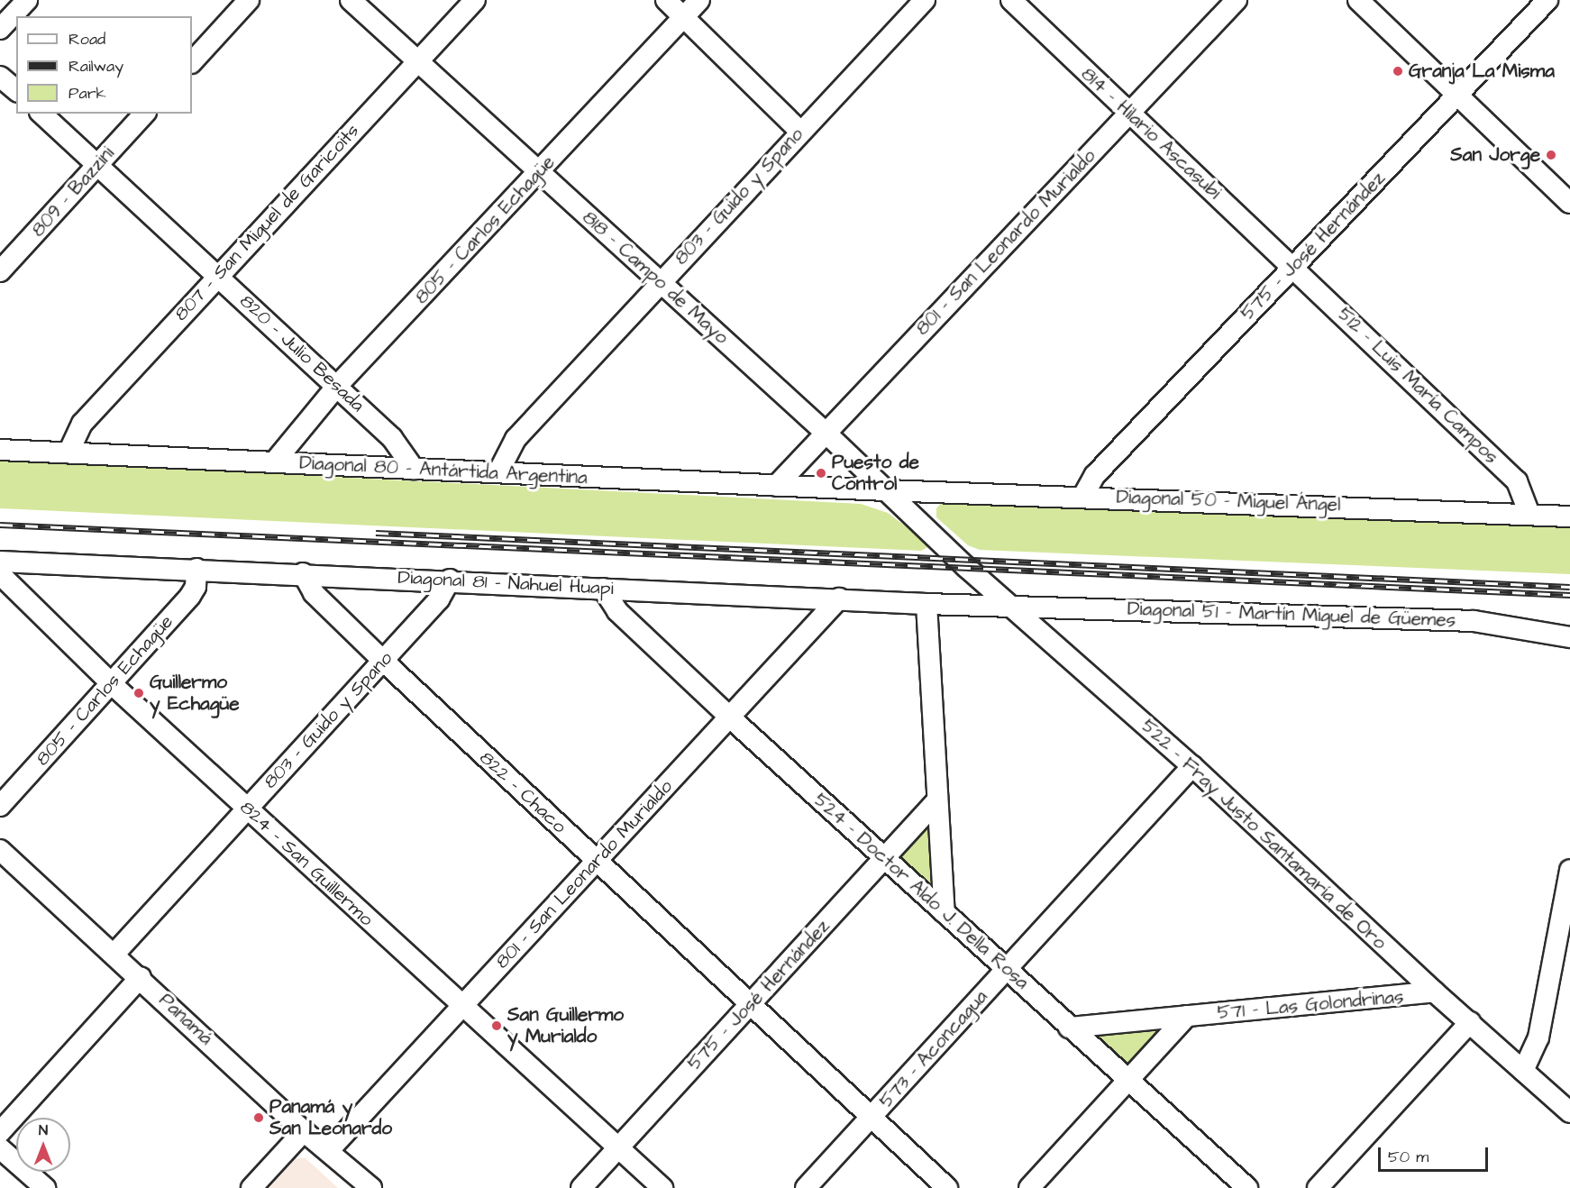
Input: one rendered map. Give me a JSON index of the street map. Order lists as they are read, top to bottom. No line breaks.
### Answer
{"streets":{"street":["814 - Hilario Ascasubi","809 - Bazzini","803 - Guido y Spano","807 - San Miguel de Garicoits","805 - Carlos Echagüe","801 - San Leonardo Murialdo","575 - José Hernández","818 - Campo de Mayo","820 - Julio Besada","512 - Luis María Campos","Diagonal 80 - Antártida Argentina","Diagonal 50 - Miguel Ángel","Diagonal 81 - Nahuel Huapi","Diagonal 51 - Martín Miguel de Güemes","822 - Chaco","522 - Fray Justo Santamaría de Oro","824 - San Guillermo","524 - Doctor Aldo J. Della Rosa","571 - Las Golondrinas","Panamá","573 - Aconcagua"]},"crossings":[["814 - Hilario Ascasubi","801 - San Leonardo Murialdo"],["814 - Hilario Ascasubi","575 - José Hernández"],["814 - Hilario Ascasubi","512 - Luis María Campos"],["809 - Bazzini","820 - Julio Besada"],["803 - Guido y Spano","818 - Campo de Mayo"],["803 - Guido y Spano","Diagonal 80 - Antártida Argentina"],["803 - Guido y Spano","Diagonal 81 - Nahuel Huapi"],["803 - Guido y Spano","822 - Chaco"],["803 - Guido y Spano","824 - San Guillermo"],["803 - Guido y Spano","Panamá"],["807 - San Miguel de Garicoits","818 - Campo de Mayo"],["807 - San Miguel de Garicoits","820 - Julio Besada"],["807 - San Miguel de Garicoits","Diagonal 80 - Antártida Argentina"],["805 - Carlos Echagüe","818 - Campo de Mayo"],["805 - Carlos Echagüe","820 - Julio Besada"],["805 - Carlos Echagüe","Diagonal 80 - Antártida Argentina"],["805 - Carlos Echagüe","Diagonal 81 - Nahuel Huapi"],["805 - Carlos Echagüe","824 - San Guillermo"],["801 - San Leonardo Murialdo","818 - Campo de Mayo"],["801 - San Leonardo Murialdo","Diagonal 80 - Antártida Argentina"],["801 - San Leonardo Murialdo","Diagonal 81 - Nahuel Huapi"],["801 - San Leonardo Murialdo","822 - Chaco"],["801 - San Leonardo Murialdo","824 - San Guillermo"],["801 - San Leonardo Murialdo","524 - Doctor Aldo J. Della Rosa"],["801 - San Leonardo Murialdo","Panamá"],["575 - José Hernández","512 - Luis María Campos"],["575 - José Hernández","Diagonal 50 - Miguel Ángel"],["575 - José Hernández","822 - Chaco"],["575 - José Hernández","824 - San Guillermo"],["575 - José Hernández","524 - Doctor Aldo J. Della Rosa"],["818 - Campo de Mayo","Diagonal 80 - Antártida Argentina"],["818 - Campo de Mayo","Diagonal 50 - Miguel Ángel"],["818 - Campo de Mayo","522 - Fray Justo Santamaría de Oro"],["820 - Julio Besada","Diagonal 80 - Antártida Argentina"],["512 - Luis María Campos","Diagonal 50 - Miguel Ángel"],["Diagonal 80 - Antártida Argentina","Diagonal 50 - Miguel Ángel"],["Diagonal 81 - Nahuel Huapi","Diagonal 51 - Martín Miguel de Güemes"],["Diagonal 81 - Nahuel Huapi","822 - Chaco"],["Diagonal 81 - Nahuel Huapi","522 - Fray Justo Santamaría de Oro"],["Diagonal 81 - Nahuel Huapi","524 - Doctor Aldo J. Della Rosa"],["Diagonal 51 - Martín Miguel de Güemes","522 - Fray Justo Santamaría de Oro"],["822 - Chaco","573 - Aconcagua"],["522 - Fray Justo Santamaría de Oro","571 - Las Golondrinas"],["522 - Fray Justo Santamaría de Oro","573 - Aconcagua"],["524 - Doctor Aldo J. Della Rosa","571 - Las Golondrinas"],["524 - Doctor Aldo J. Della Rosa","573 - Aconcagua"]],"places":["Granja La Misma","San Jorge","Puesto de Control","Guillermo y Echagüe","San Guillermo y Murialdo","Panamá y San Leonardo"],"legend":["Road","Railway","Park"],"scale_bar":"50 m","north":"top"}
